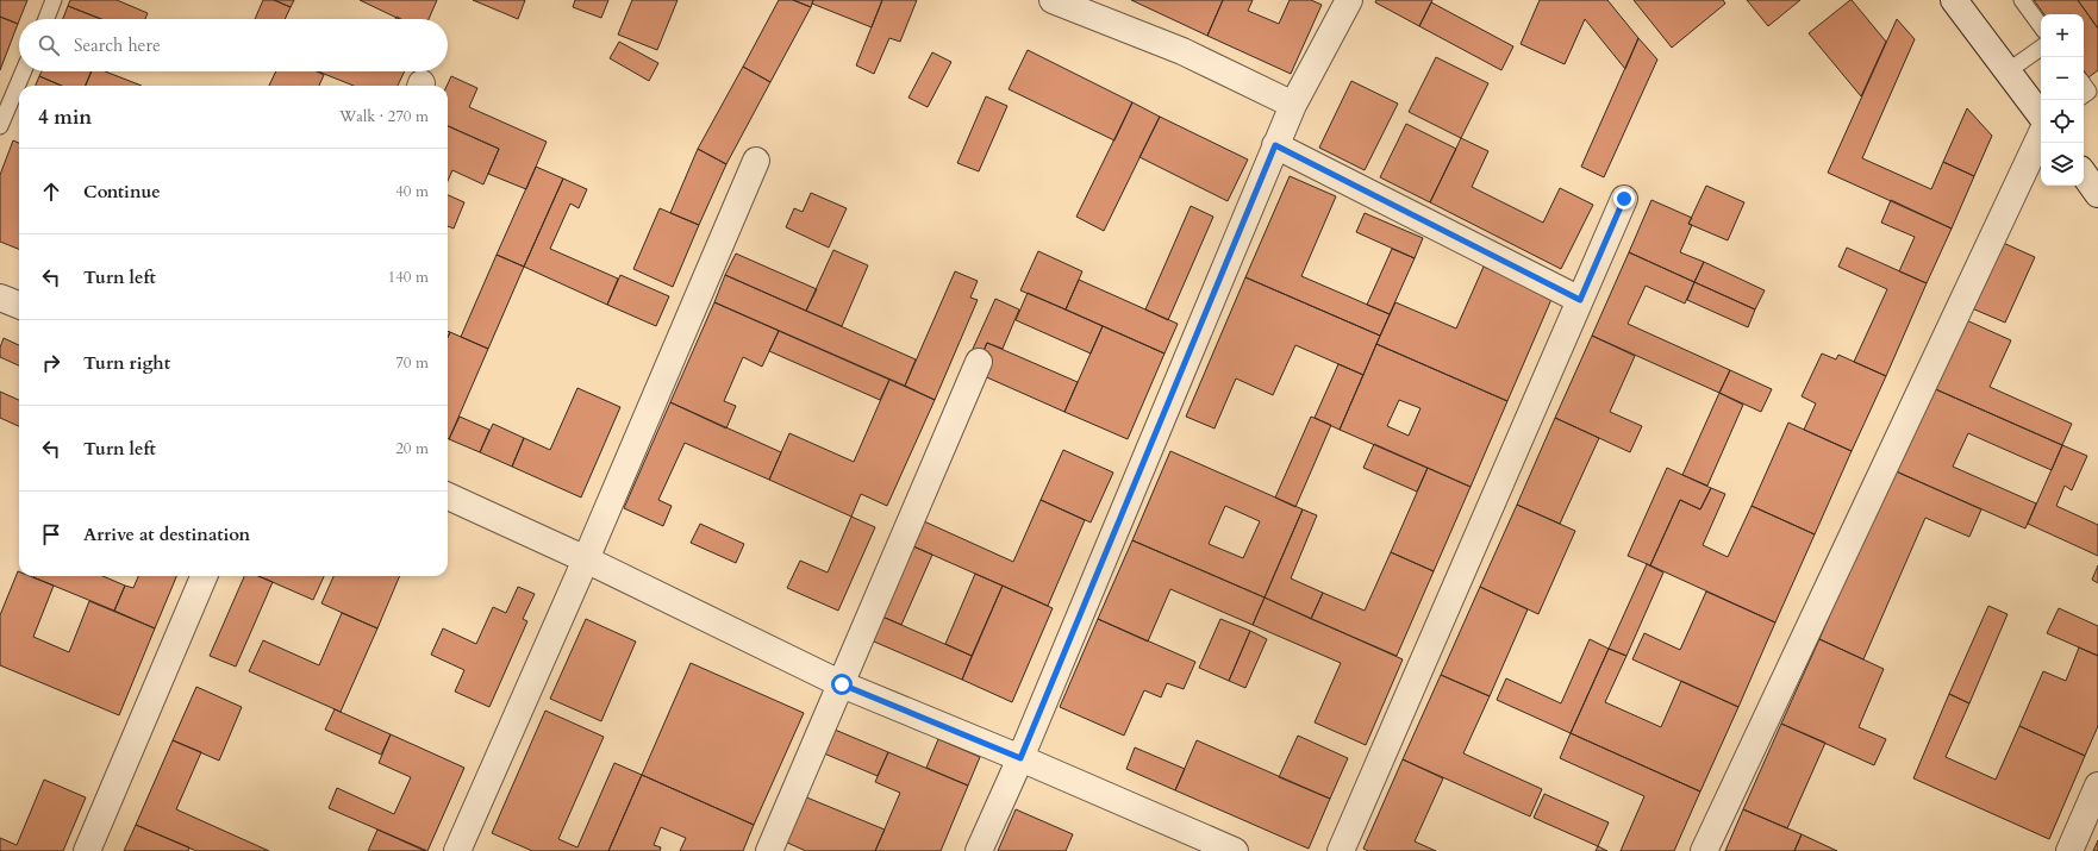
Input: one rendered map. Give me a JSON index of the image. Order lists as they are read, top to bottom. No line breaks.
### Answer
{"page":{"map_buttons":["+","−"],"search":"Search here","heading":["4 min","Walk · 270 m"],"list":[["Continue","40 m"],["Turn left","140 m"],["Turn right","70 m"],["Turn left","20 m"],"Arrive at destination"]}}
